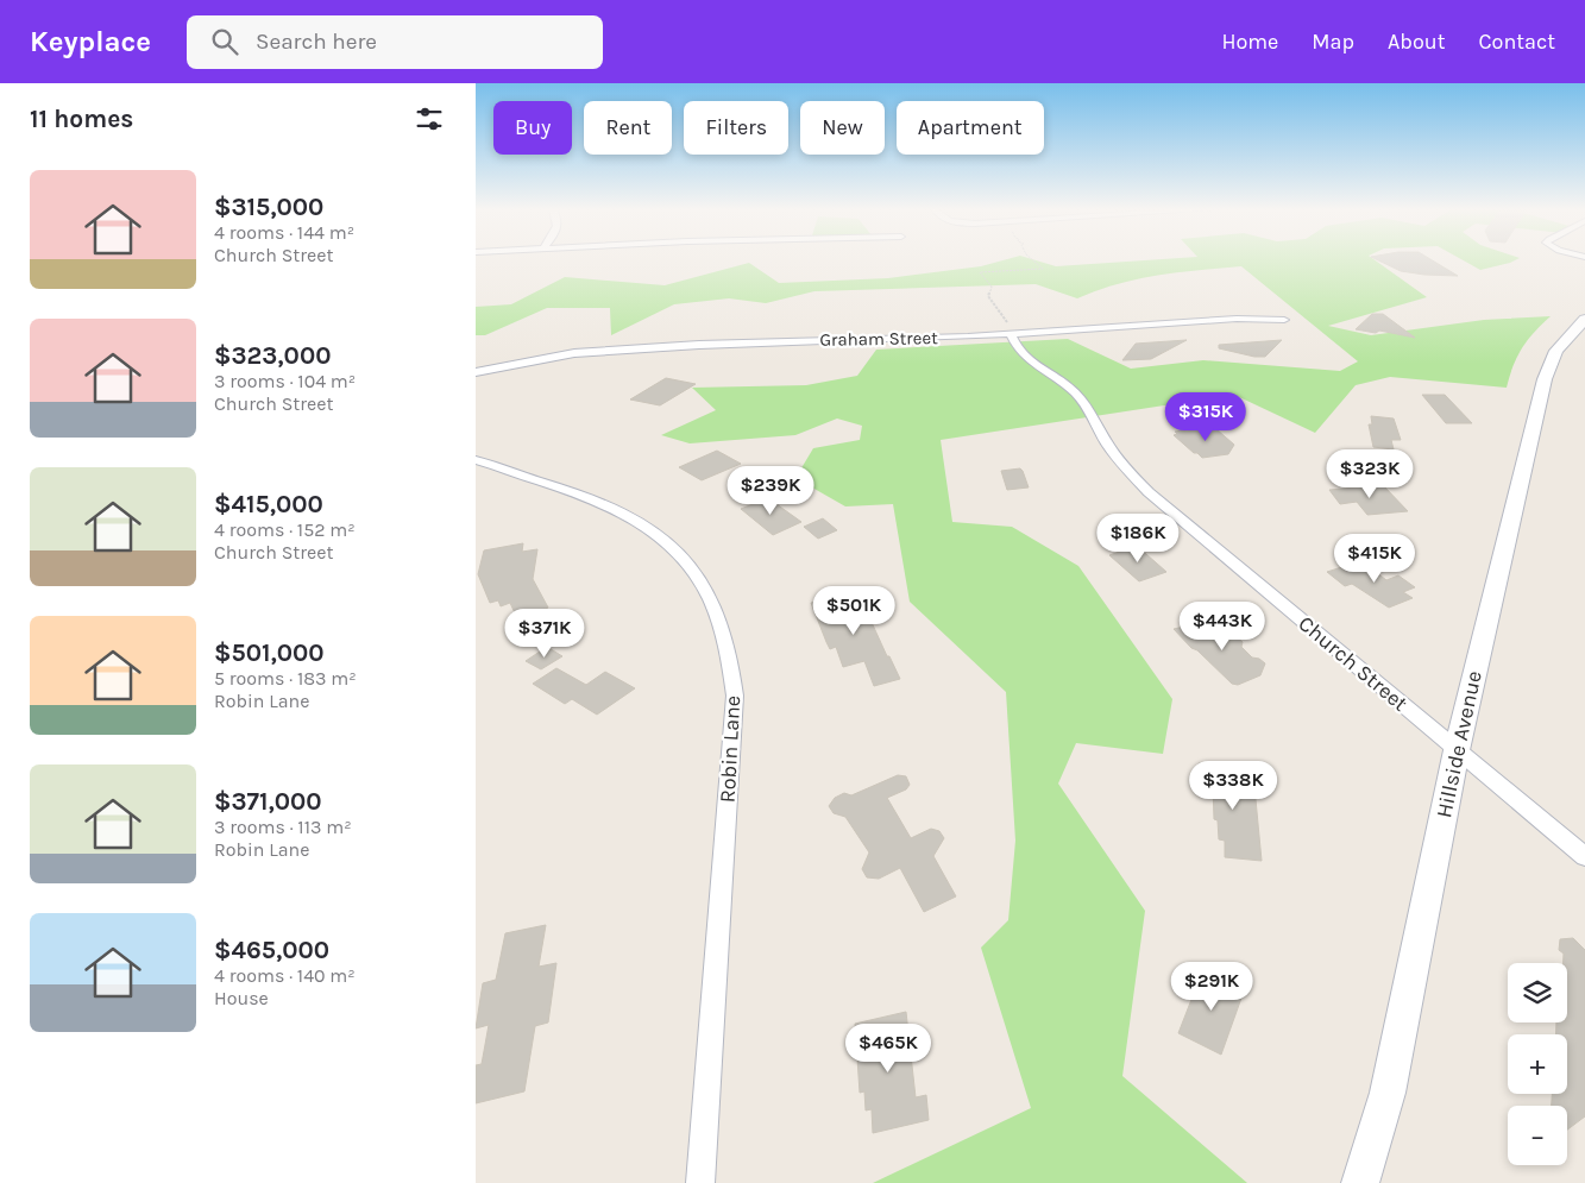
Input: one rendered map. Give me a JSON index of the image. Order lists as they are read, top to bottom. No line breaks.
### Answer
{"streets":{"main road":["Hillside Avenue"],"street":["Graham Street","Church Street","Robin Lane"]},"crossings":[["Graham Street","Church Street"],["Church Street","Hillside Avenue"]],"page":{"header":"Keyplace","search":"Search here","nav":["Home","Map","About","Contact"],"heading":"11 homes","chip":["Buy","Rent","Filters","New","Apartment"],"list":[{"name":"$315,000","note":"4 rooms · 144 m² · Church Street"},{"name":"$323,000","note":"3 rooms · 104 m² · Church Street"},{"name":"$415,000","note":"4 rooms · 152 m² · Church Street"},{"name":"$501,000","note":"5 rooms · 183 m² · Robin Lane"},{"name":"$371,000","note":"3 rooms · 113 m² · Robin Lane"},{"name":"$465,000","note":"4 rooms · 140 m² · House"}],"price":["$315K","$323K","$239K","$186K","$415K","$501K","$443K","$371K","$338K","$291K","$465K"],"map_buttons":["+","−"]}}
